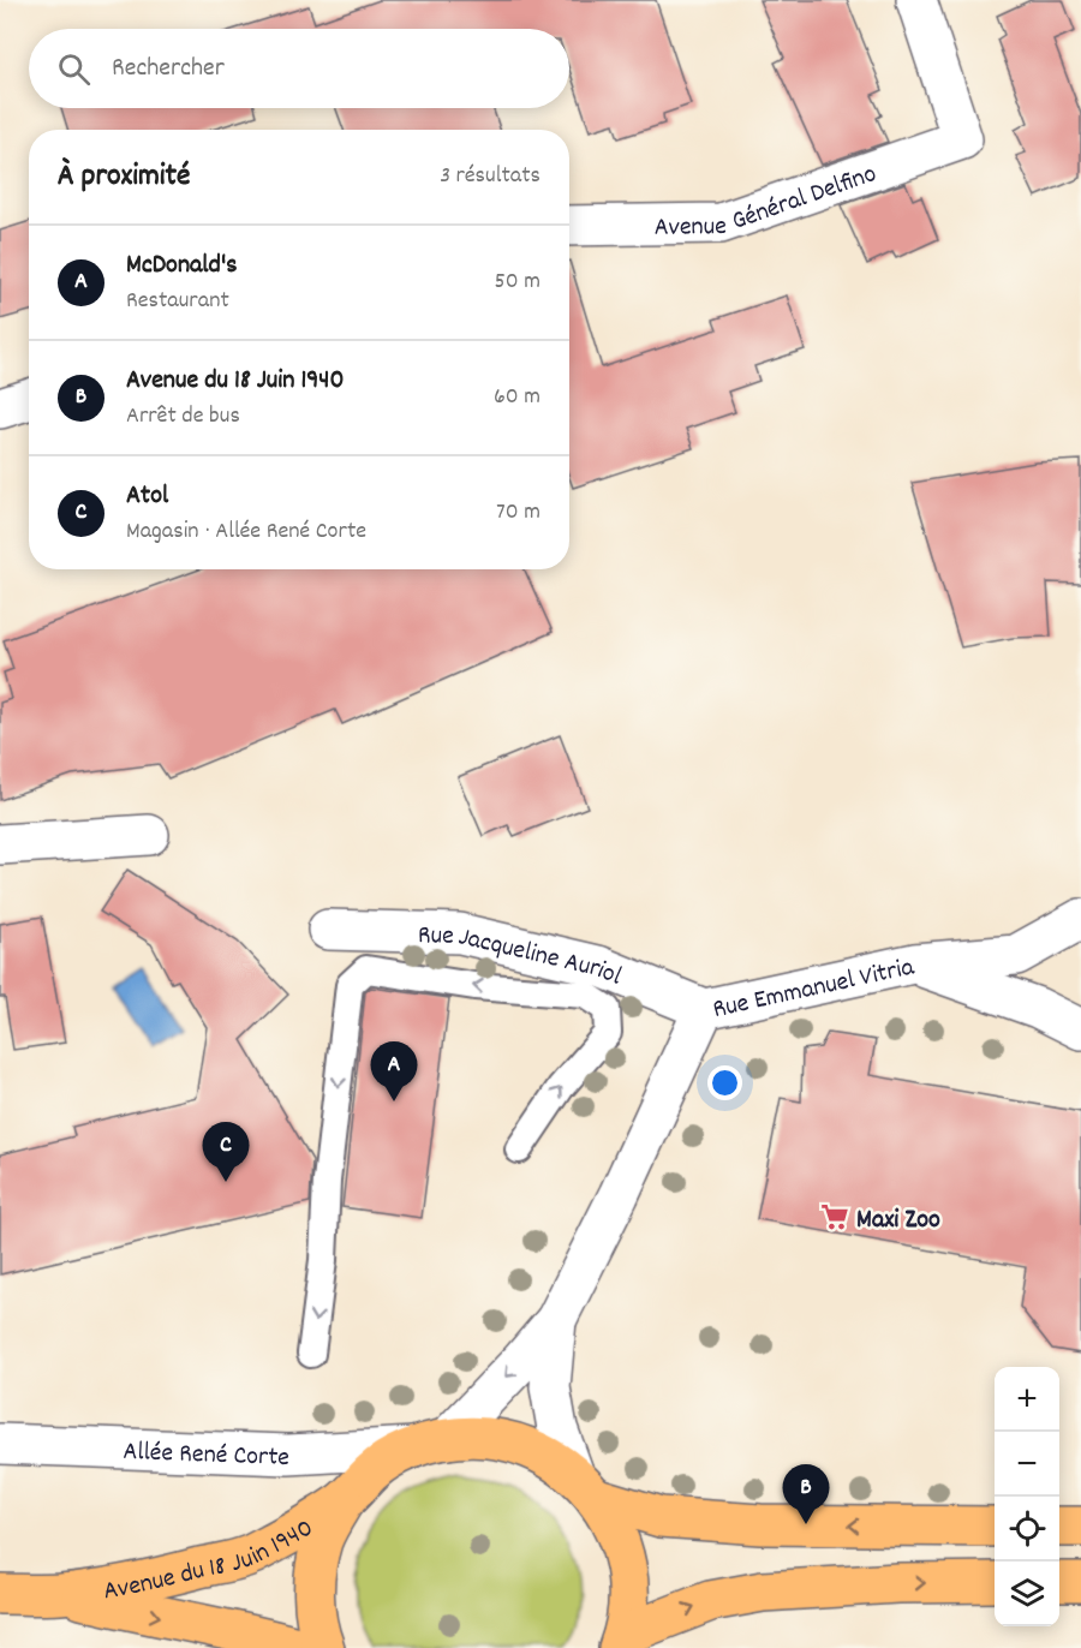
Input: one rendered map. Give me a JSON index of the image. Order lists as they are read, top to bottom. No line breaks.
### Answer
{"streets":{"main road":["Avenue du 18 Juin 1940"],"street":["Avenue Général Delfino","Rue Jacqueline Auriol","Rue Emmanuel Vitria","Allée René Corte"]},"crossings":[["Rue Jacqueline Auriol","Rue Emmanuel Vitria"],["Allée René Corte","Avenue du 18 Juin 1940"]],"places":{"supermarket":["Maxi Zoo"]},"page":{"search":"Rechercher","heading":["À proximité","3 résultats"],"list":[{"mark":"A","name":"McDonald's","note":"Restaurant","value":"50 m"},{"mark":"B","name":"Avenue du 18 Juin 1940","note":"Arrêt de bus","value":"60 m"},{"mark":"C","name":"Atol","note":"Magasin · Allée René Corte","value":"70 m"}],"pins":["A","C","B"],"map_buttons":["+","−"]}}
